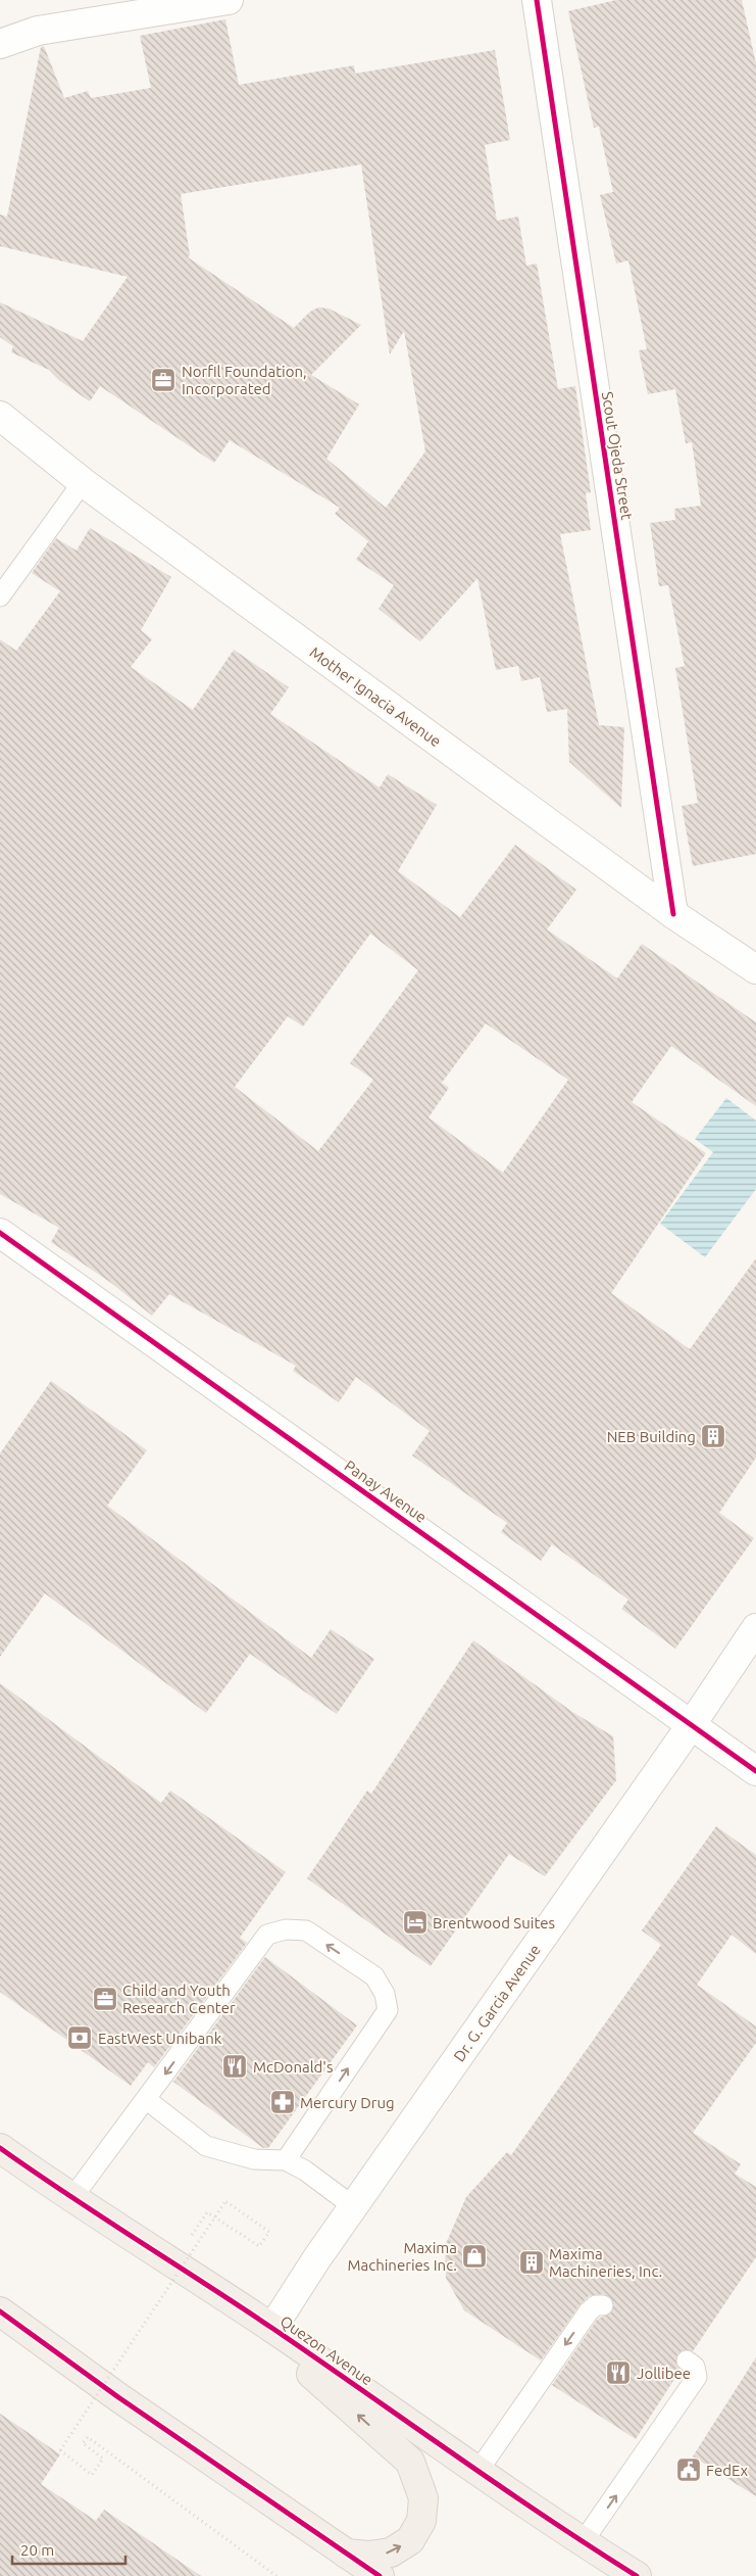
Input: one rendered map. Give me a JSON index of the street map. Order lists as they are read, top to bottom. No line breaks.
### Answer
{"streets":{"main road":["Quezon Avenue"],"street":["Scout Ojeda Street","Mother Ignacia Avenue","Panay Avenue","Dr. G. Garcia Avenue"]},"crossings":[["Scout Ojeda Street","Mother Ignacia Avenue"],["Panay Avenue","Dr. G. Garcia Avenue"],["Dr. G. Garcia Avenue","Quezon Avenue"]],"places":{"office":["Norfil Foundation, Incorporated","Child and Youth Research Center"],"building":["NEB Building","Maxima Machineries, Inc."],"hotel":["Brentwood Suites"],"bank":["EastWest Unibank"],"restaurant":["McDonald's","Jollibee"],"pharmacy":["Mercury Drug"],"shop":["Maxima Machineries Inc."],"public building":["FedEx"]},"scale_bar":"20 m"}
